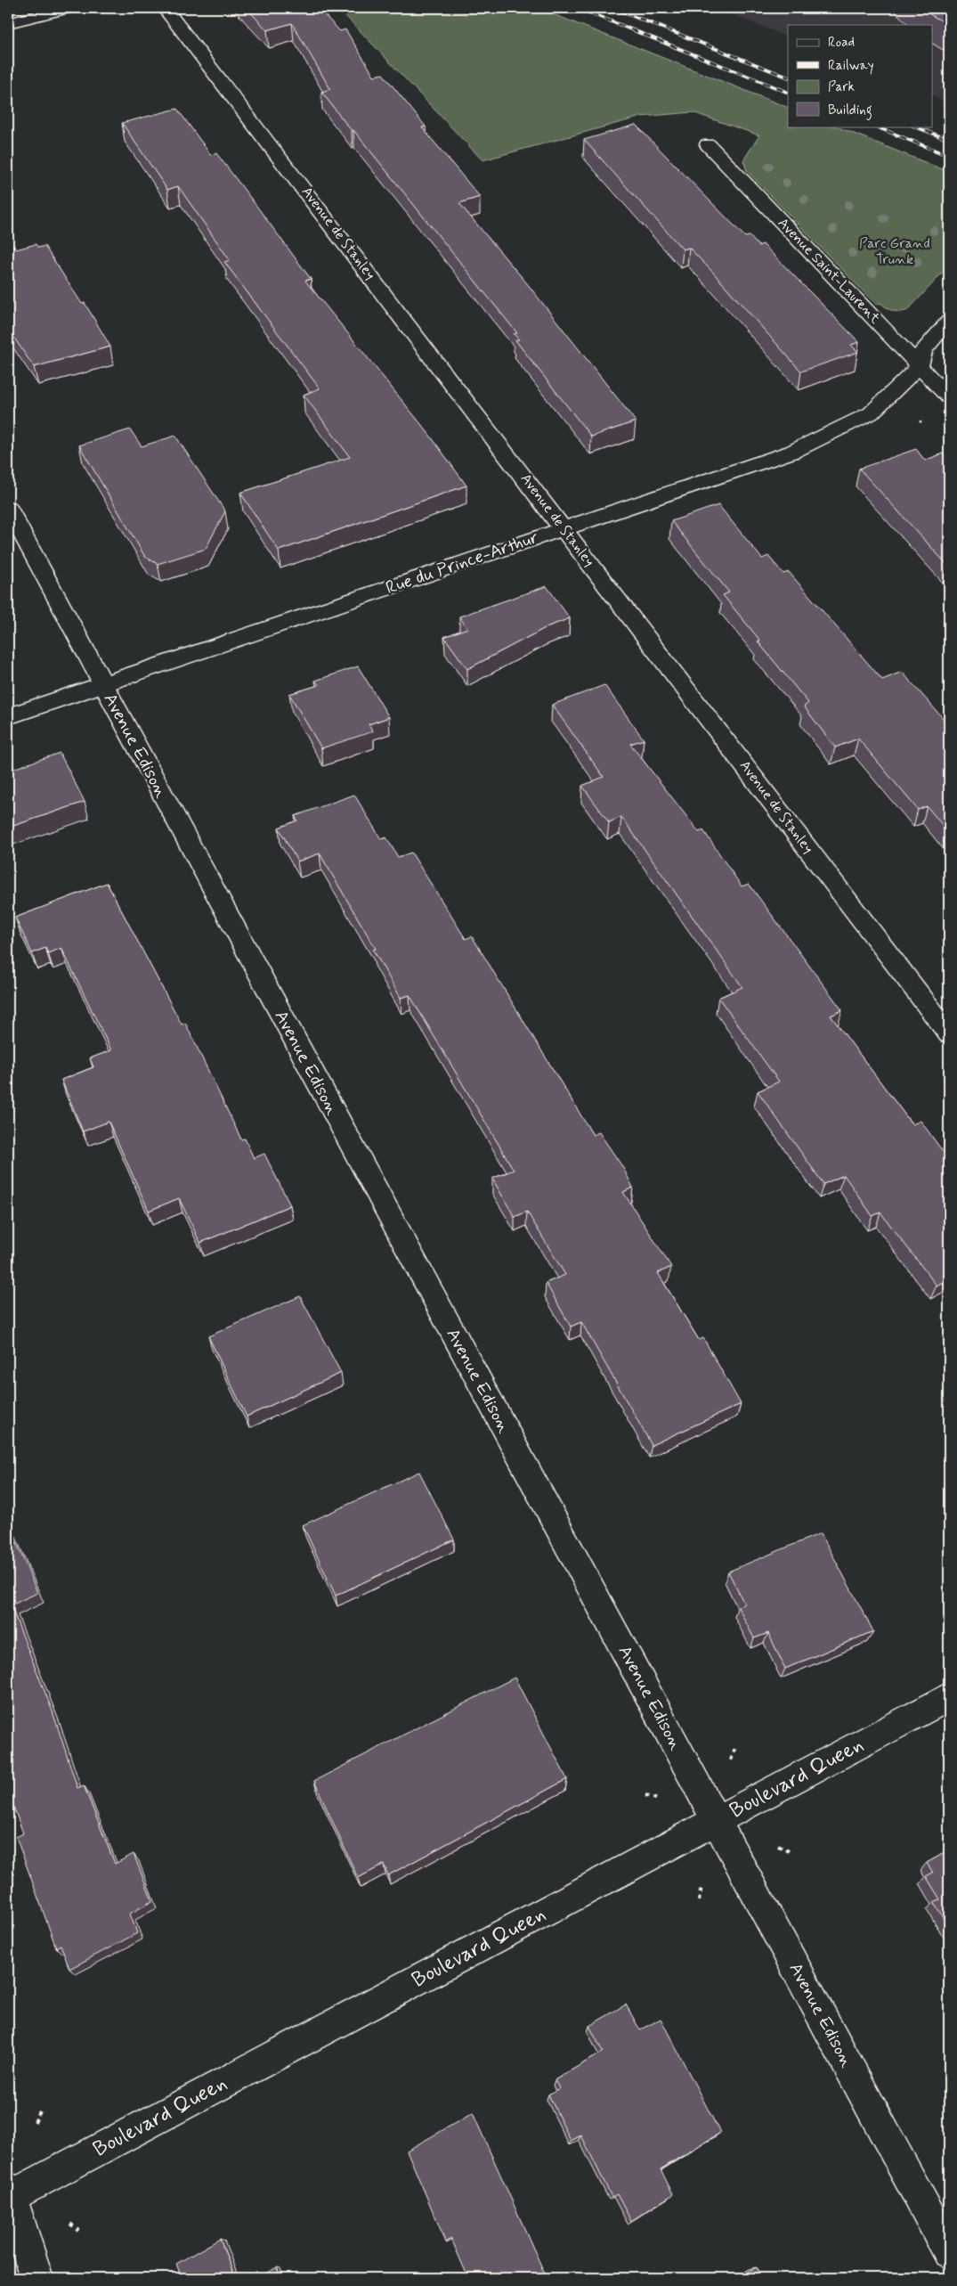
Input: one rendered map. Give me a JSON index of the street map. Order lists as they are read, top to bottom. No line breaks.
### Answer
{"streets":{"street":["Avenue de Stanley","Avenue Saint-Laurent","Rue du Prince-Arthur","Avenue Edison","Boulevard Queen"]},"crossings":[["Avenue de Stanley","Rue du Prince-Arthur"],["Avenue Saint-Laurent","Rue du Prince-Arthur"],["Rue du Prince-Arthur","Avenue Edison"],["Avenue Edison","Boulevard Queen"]],"parks":["Parc Grand Trunk"],"legend":["Road","Railway","Park","Building"]}
